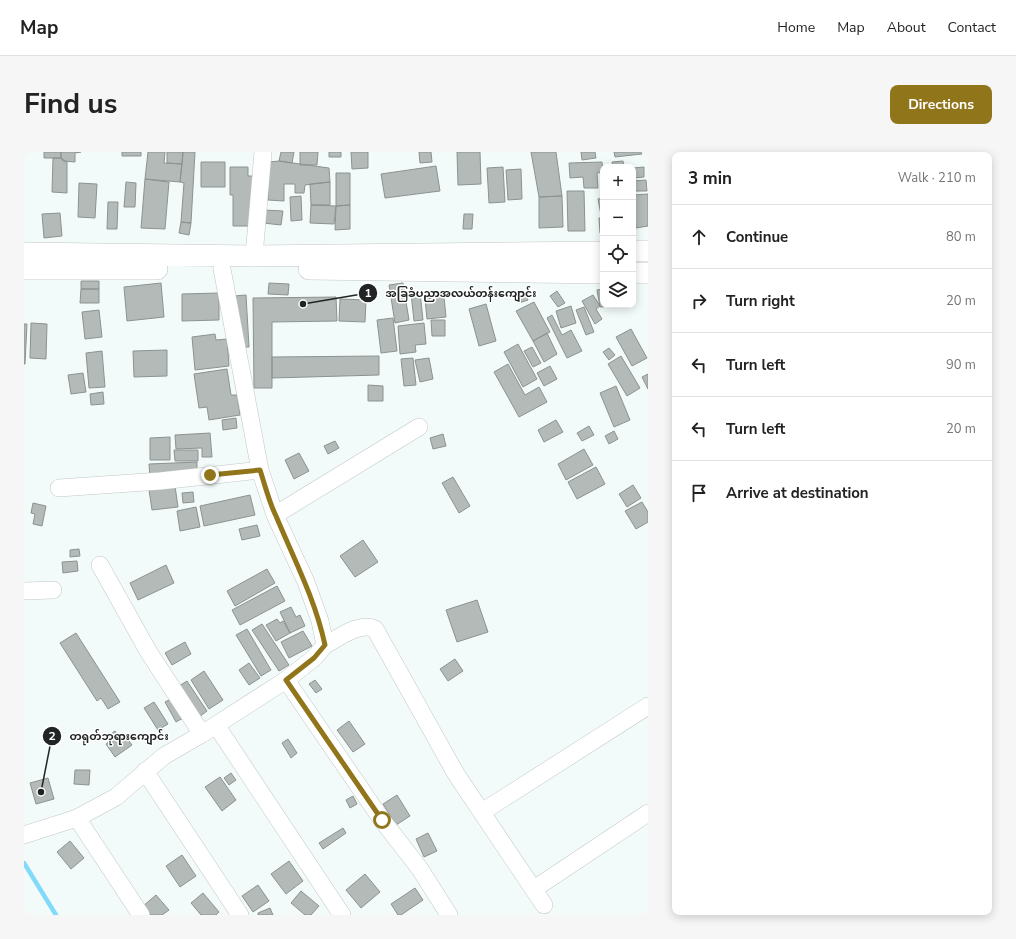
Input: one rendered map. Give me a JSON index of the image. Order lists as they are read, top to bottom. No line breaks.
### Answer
{"places":["အခြခံပညာအလယ်တန်းကျောင်း","တရုတ်ဘုရားကျောင်း"],"page":{"header":"Map","nav":["Home","Map","About","Contact"],"title":"Find us","buttons":"Directions","heading":["3 min","Walk · 210 m"],"map_buttons":["+","−"],"list":[["Continue","80 m"],["Turn right","20 m"],["Turn left","90 m"],["Turn left","20 m"],"Arrive at destination"]}}
